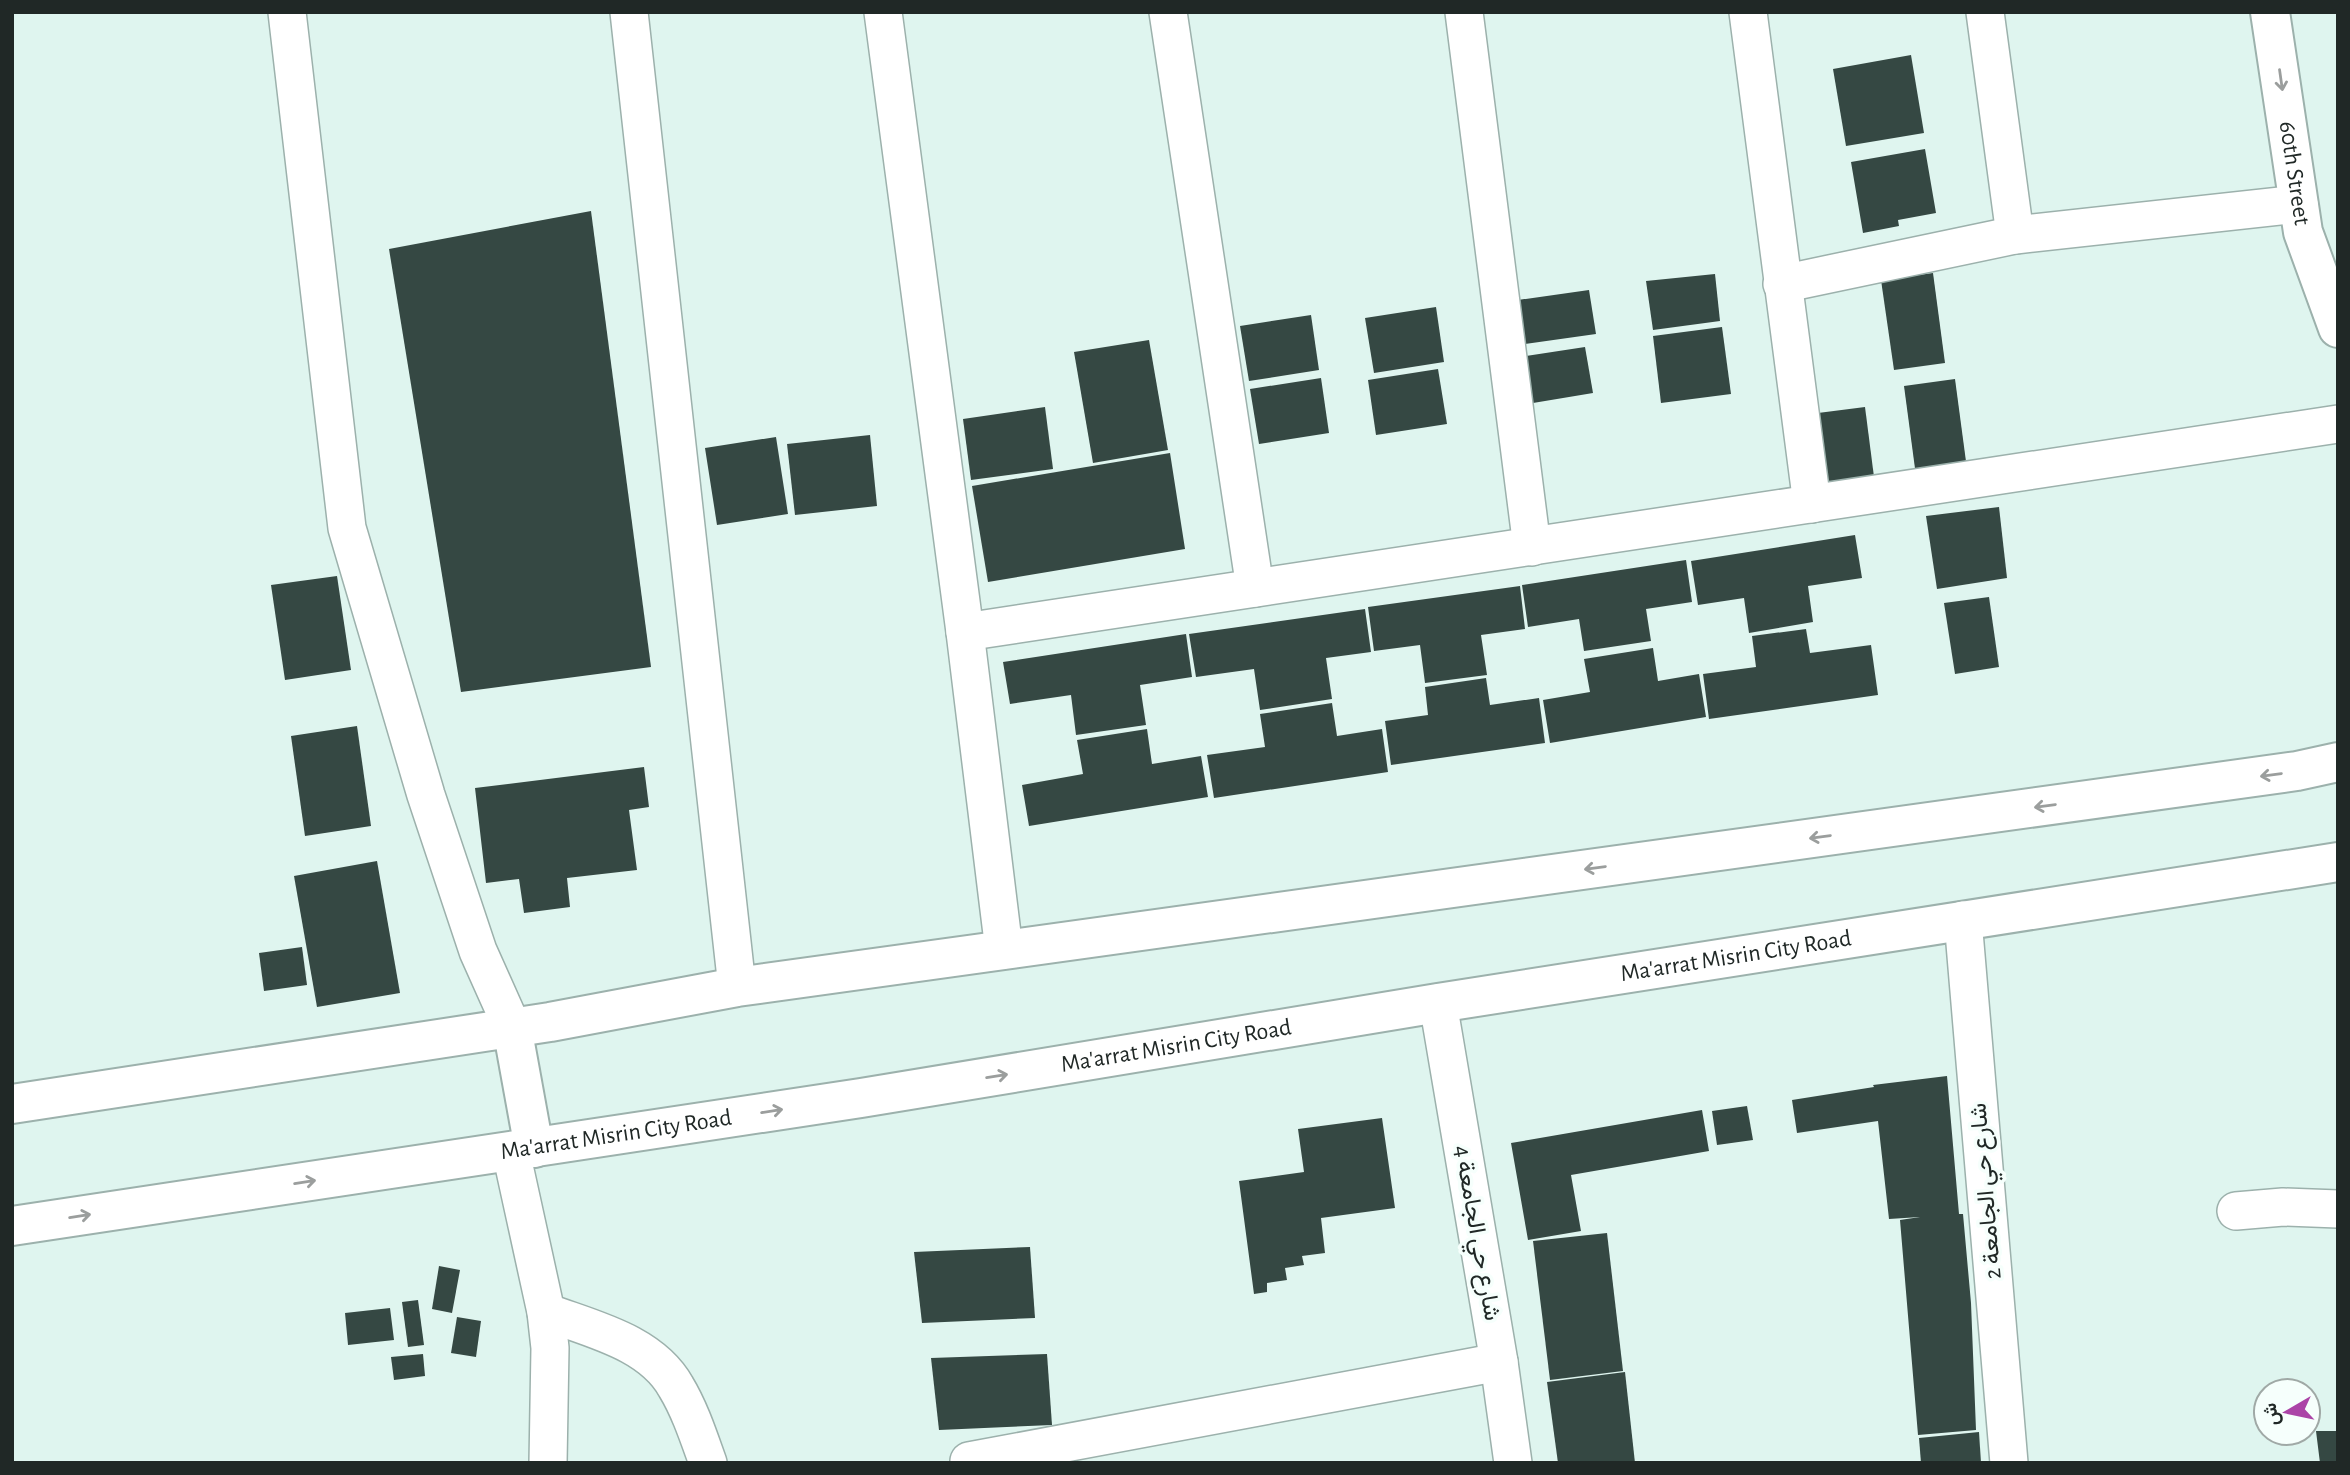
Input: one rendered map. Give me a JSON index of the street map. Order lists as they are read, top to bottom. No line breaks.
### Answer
{"streets":{"main road":["60th Street","Ma'arrat Misrin City Road"],"street":["شارع حي الجامعة 2","شارع حي الجامعة 4"]},"crossings":[["Ma'arrat Misrin City Road","شارع حي الجامعة 2"],["Ma'arrat Misrin City Road","شارع حي الجامعة 4"]],"one_way":["60th Street"],"north":"left"}
